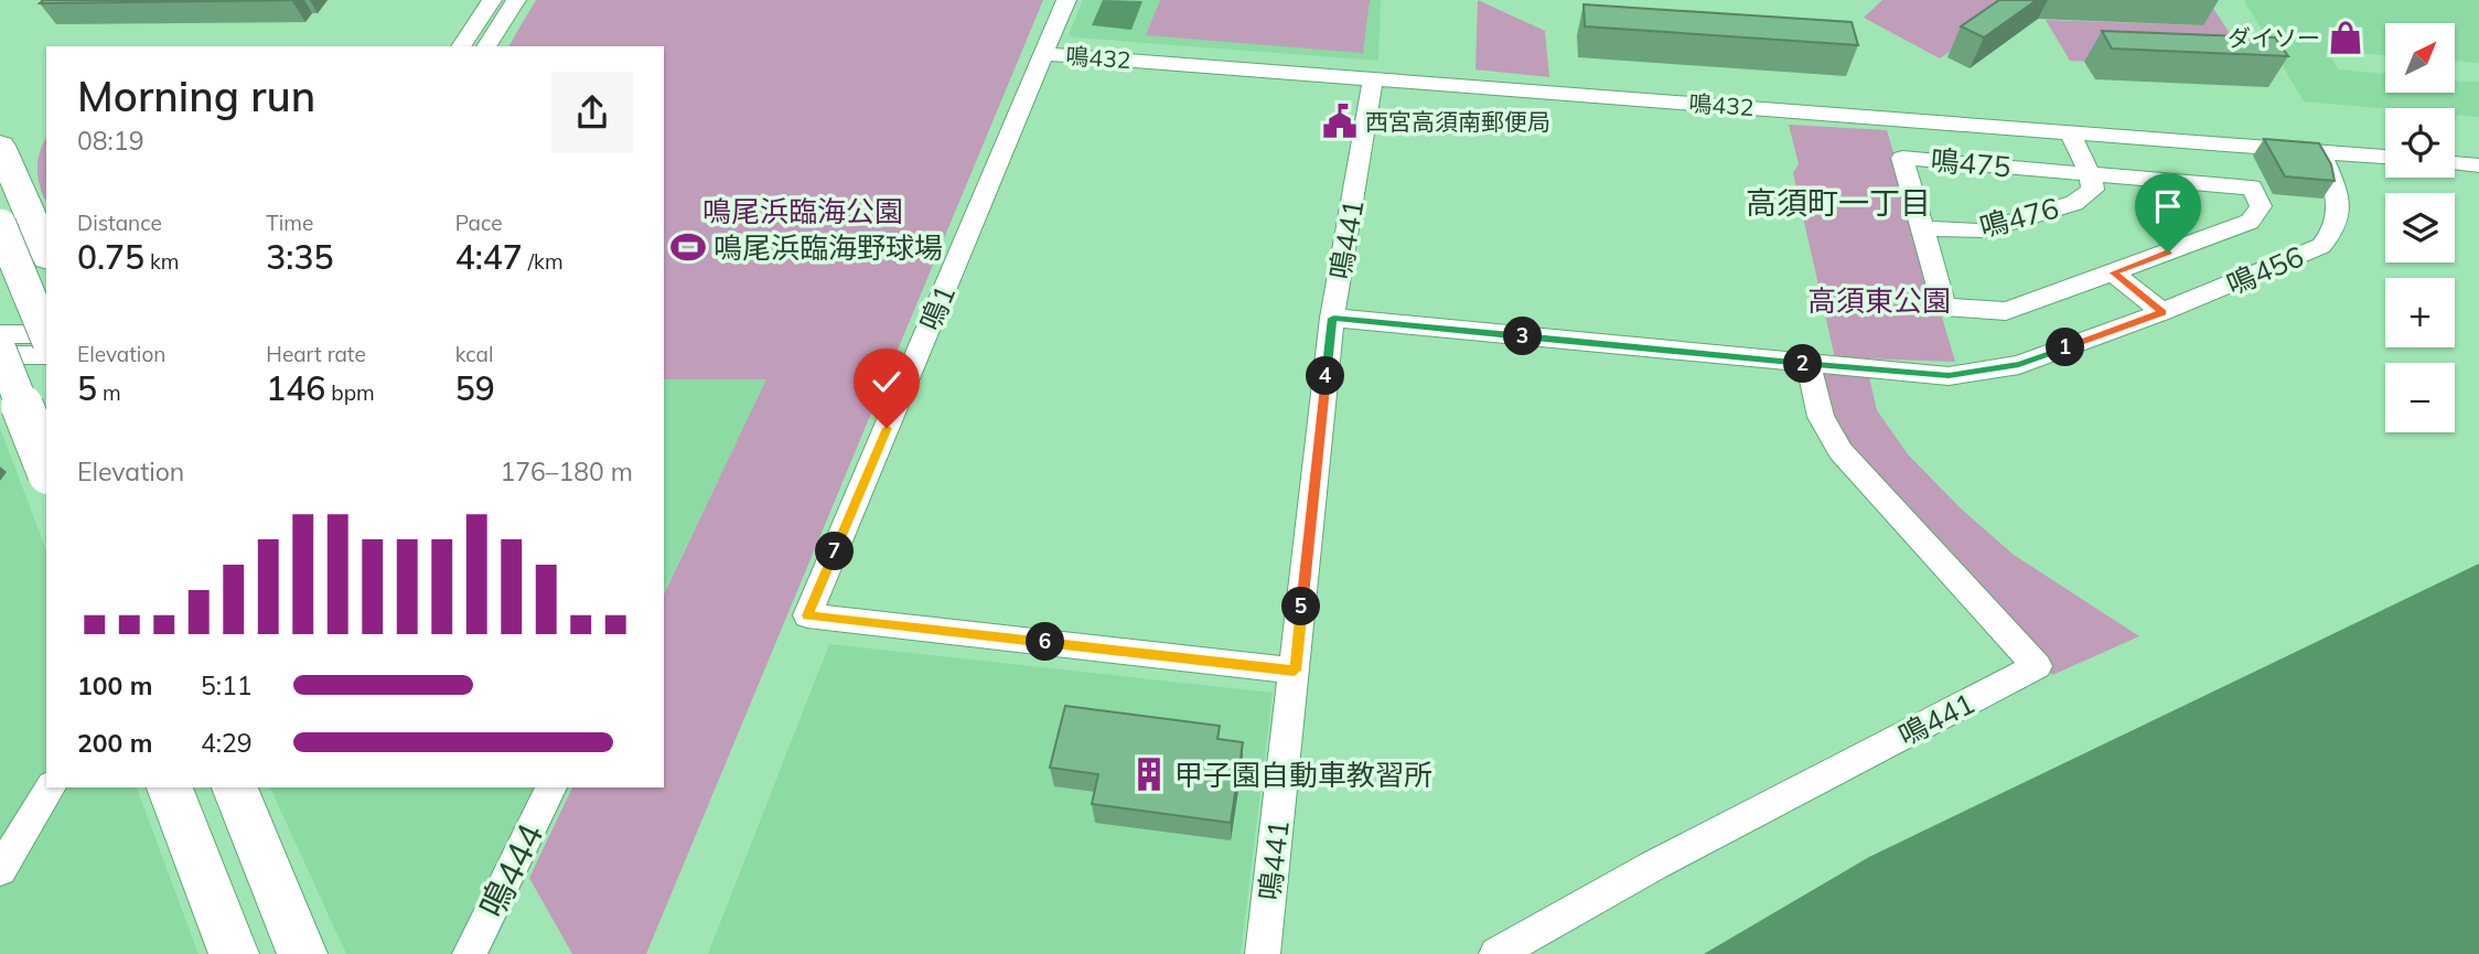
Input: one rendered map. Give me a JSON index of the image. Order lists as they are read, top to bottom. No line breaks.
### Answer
{"streets":{"street":["鳴432","鳴475","鳴476","鳴441","鳴456","鳴1","鳴444"]},"crossings":[["鳴432","鳴441"],["鳴432","鳴456"],["鳴432","鳴1"],["鳴475","鳴476"],["鳴441","鳴456"],["鳴441","鳴1"]],"districts":["高須町一丁目"],"parks":["鳴尾浜臨海公園","高須東公園"],"places":{"shop":["ダイソー"],"public building":["西宮高須南郵便局"],"sports":["鳴尾浜臨海野球場"],"building":["甲子園自動車教習所"]},"north":"top right","page":{"map_buttons":["+","−"],"heading":["Morning run","08:19"],"stats":[["Distance","0.75 km"],["Time","3:35"],["Pace","4:47 /km"],["Elevation","5 m"],["Heart rate","146 bpm"],["kcal","59"]],"pins":["3","1","2","4","7","5","6"],"chart":["Elevation","176–180 m"],"list":[{"name":"100 m","note":"5:11"},{"name":"200 m","note":"4:29"}]}}
